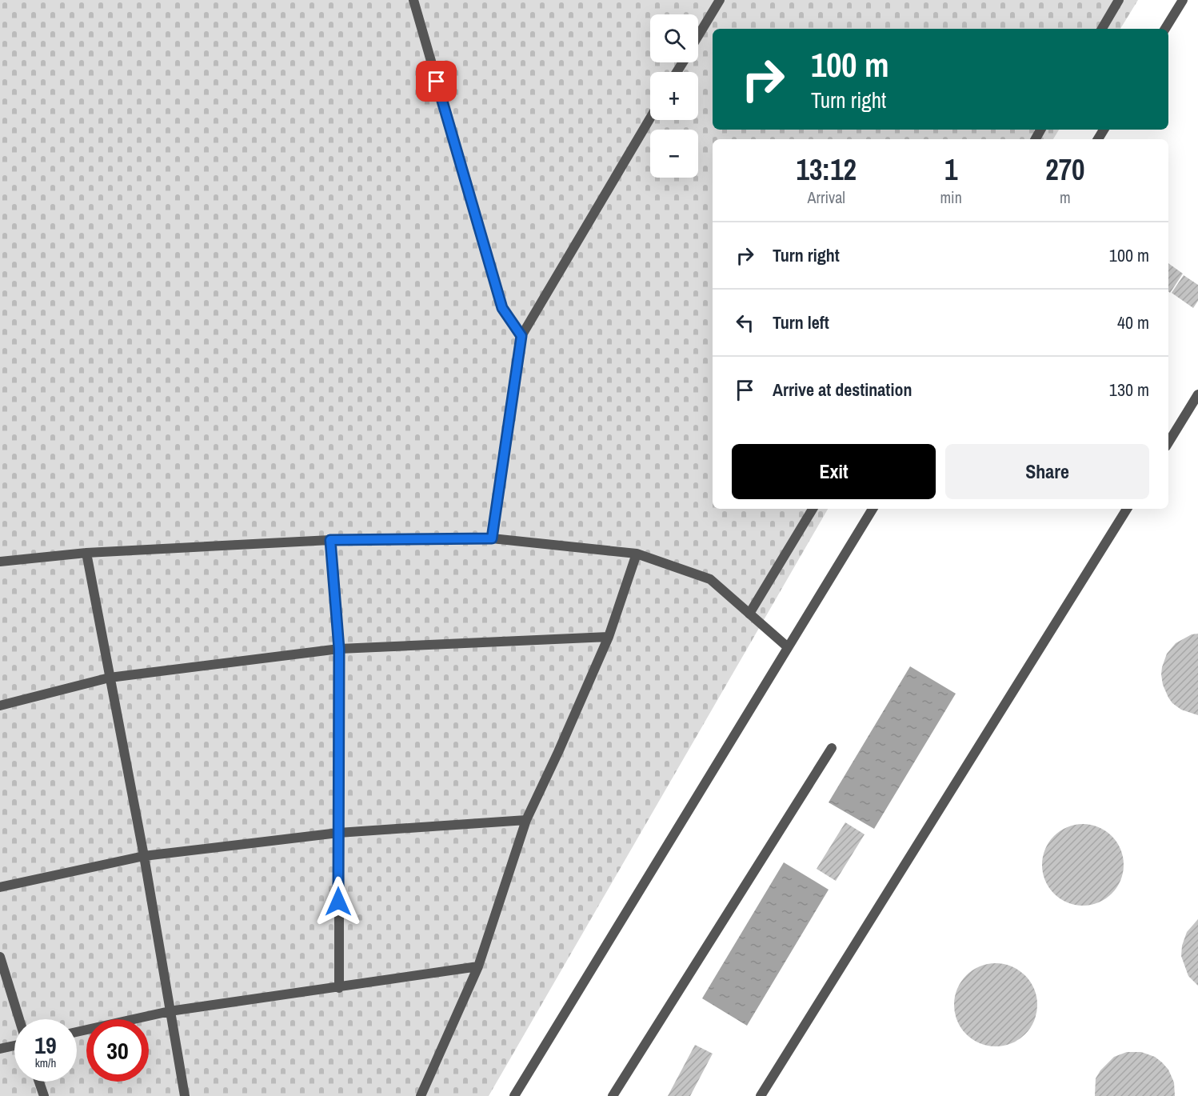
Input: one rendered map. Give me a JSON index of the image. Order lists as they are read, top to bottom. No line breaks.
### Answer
{"page":{"map_buttons":["+","−"],"turn":["100 m","Turn right"],"eta":["13:12","Arrival","1","min","270","m"],"list":[{"name":"Turn right","value":"100 m"},{"name":"Turn left","value":"40 m"},{"name":"Arrive at destination","value":"130 m"}],"buttons":["Exit","Share"],"speed":"19 km/h","limit":"30"}}
